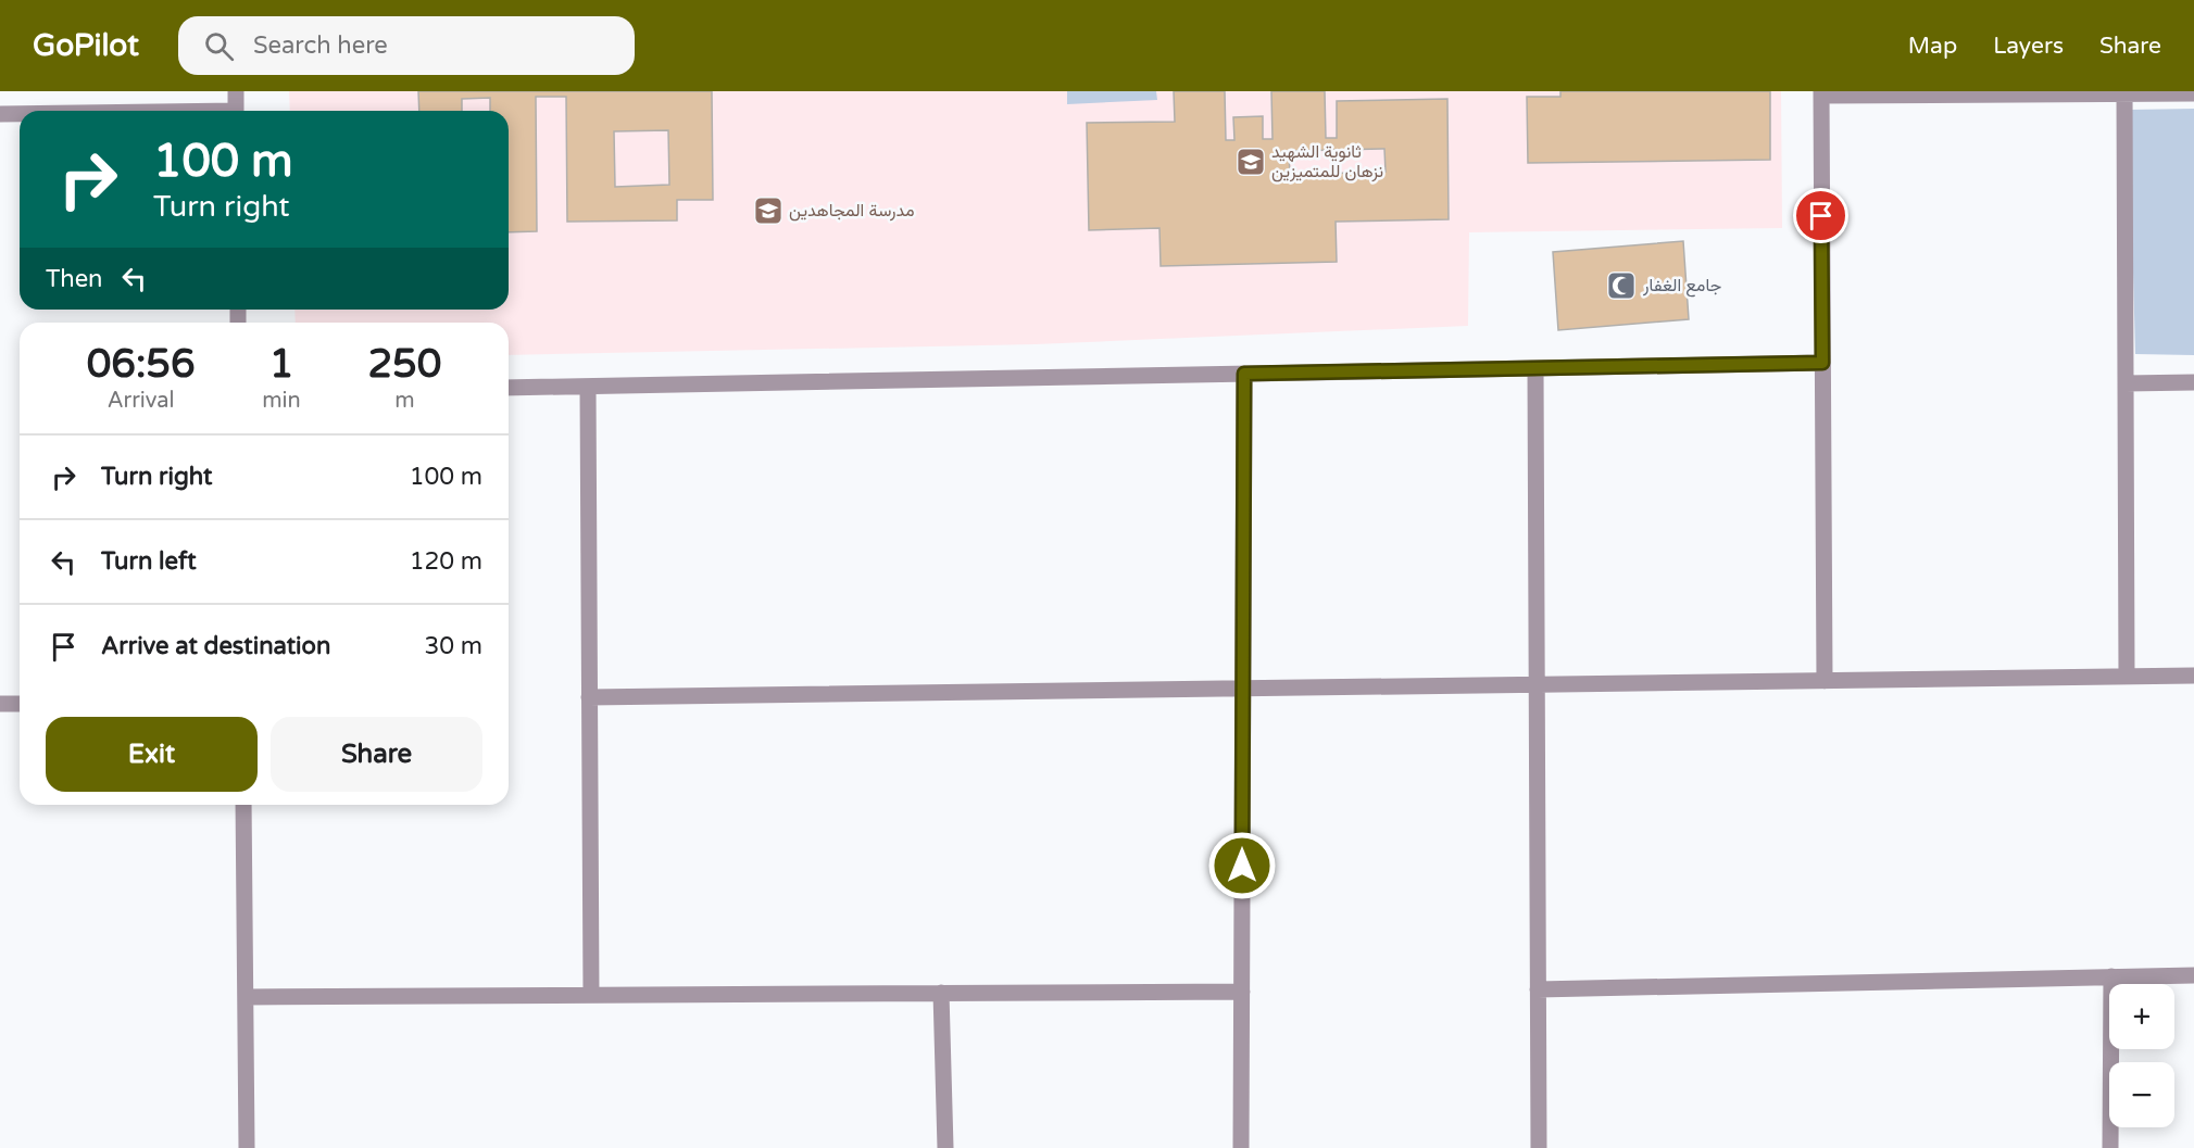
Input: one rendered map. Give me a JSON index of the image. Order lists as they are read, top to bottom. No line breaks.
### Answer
{"places":{"school or university":["ثانوية الشهيد نزهان للمتميزين","مدرسة المجاهدين"],"mosque":["جامع الغفار"]},"page":{"header":"GoPilot","search":"Search here","nav":["Map","Layers","Share"],"turn":["100 m","Turn right"],"then":"Then","eta":["06:56","Arrival","1","min","250","m"],"list":[{"name":"Turn right","value":"100 m"},{"name":"Turn left","value":"120 m"},{"name":"Arrive at destination","value":"30 m"}],"buttons":["Exit","Share"],"map_buttons":["+","−"]}}
